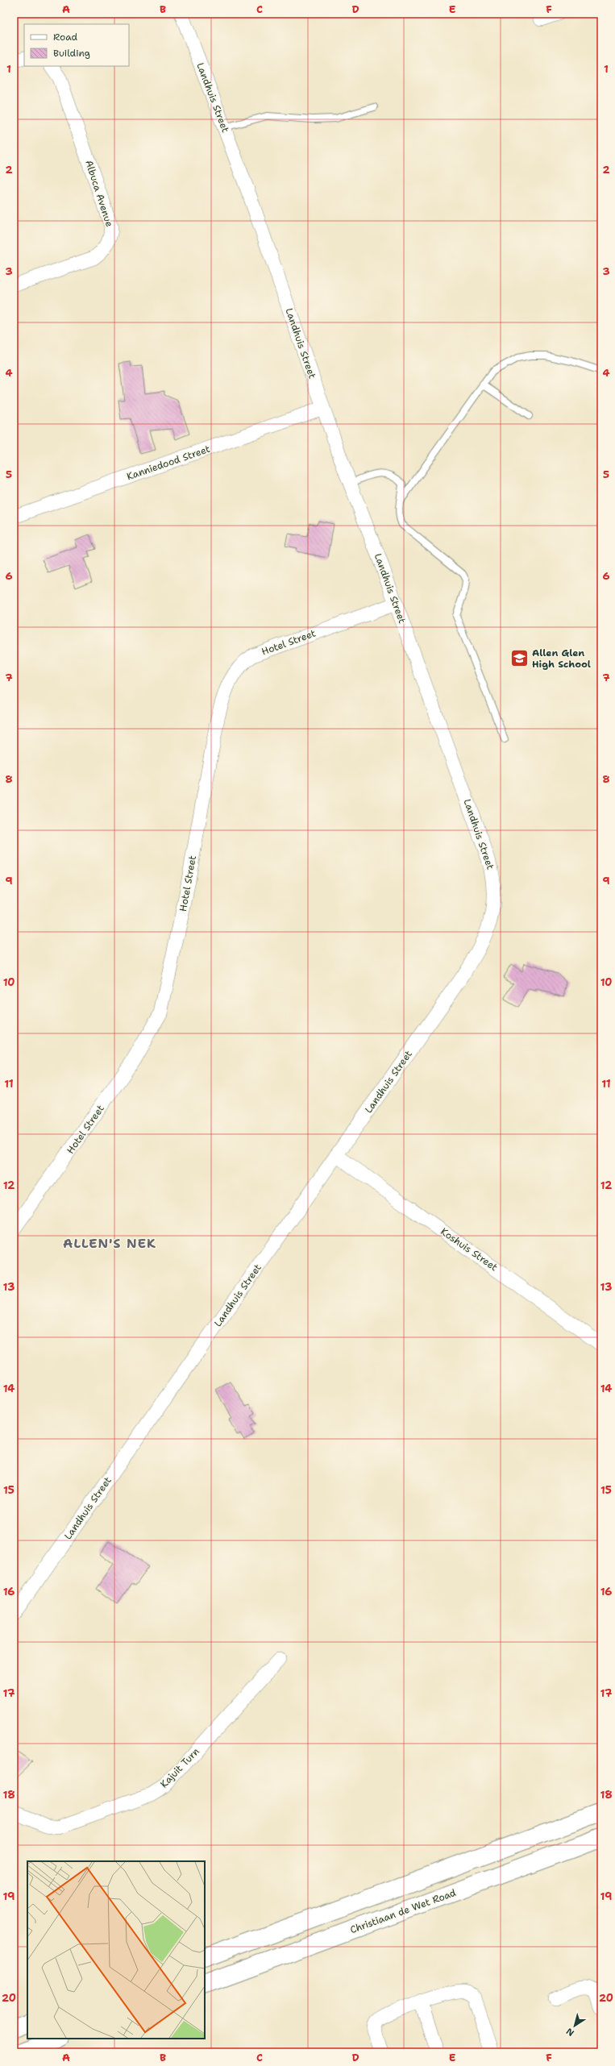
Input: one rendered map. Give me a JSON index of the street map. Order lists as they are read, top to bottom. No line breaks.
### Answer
{"streets":{"main road":["Christiaan de Wet Road"],"street":["Landhuis Street","Albuca Avenue","Kanniedood Street","Hotel Street","Koshuis Street","Kajuit Turn"]},"crossings":[["Landhuis Street","Kanniedood Street"],["Landhuis Street","Hotel Street"],["Landhuis Street","Koshuis Street"]],"districts":["ALLEN'S NEK"],"places":{"school or university":["Allen Glen High School"]},"legend":["Road","Building"],"north":"bottom left","grid":{"columns":["A","B","C","D","E","F"],"rows":["1","2","3","4","5","6","7","8","9","10","11","12","13","14","15","16","17","18","19","20"]}}
